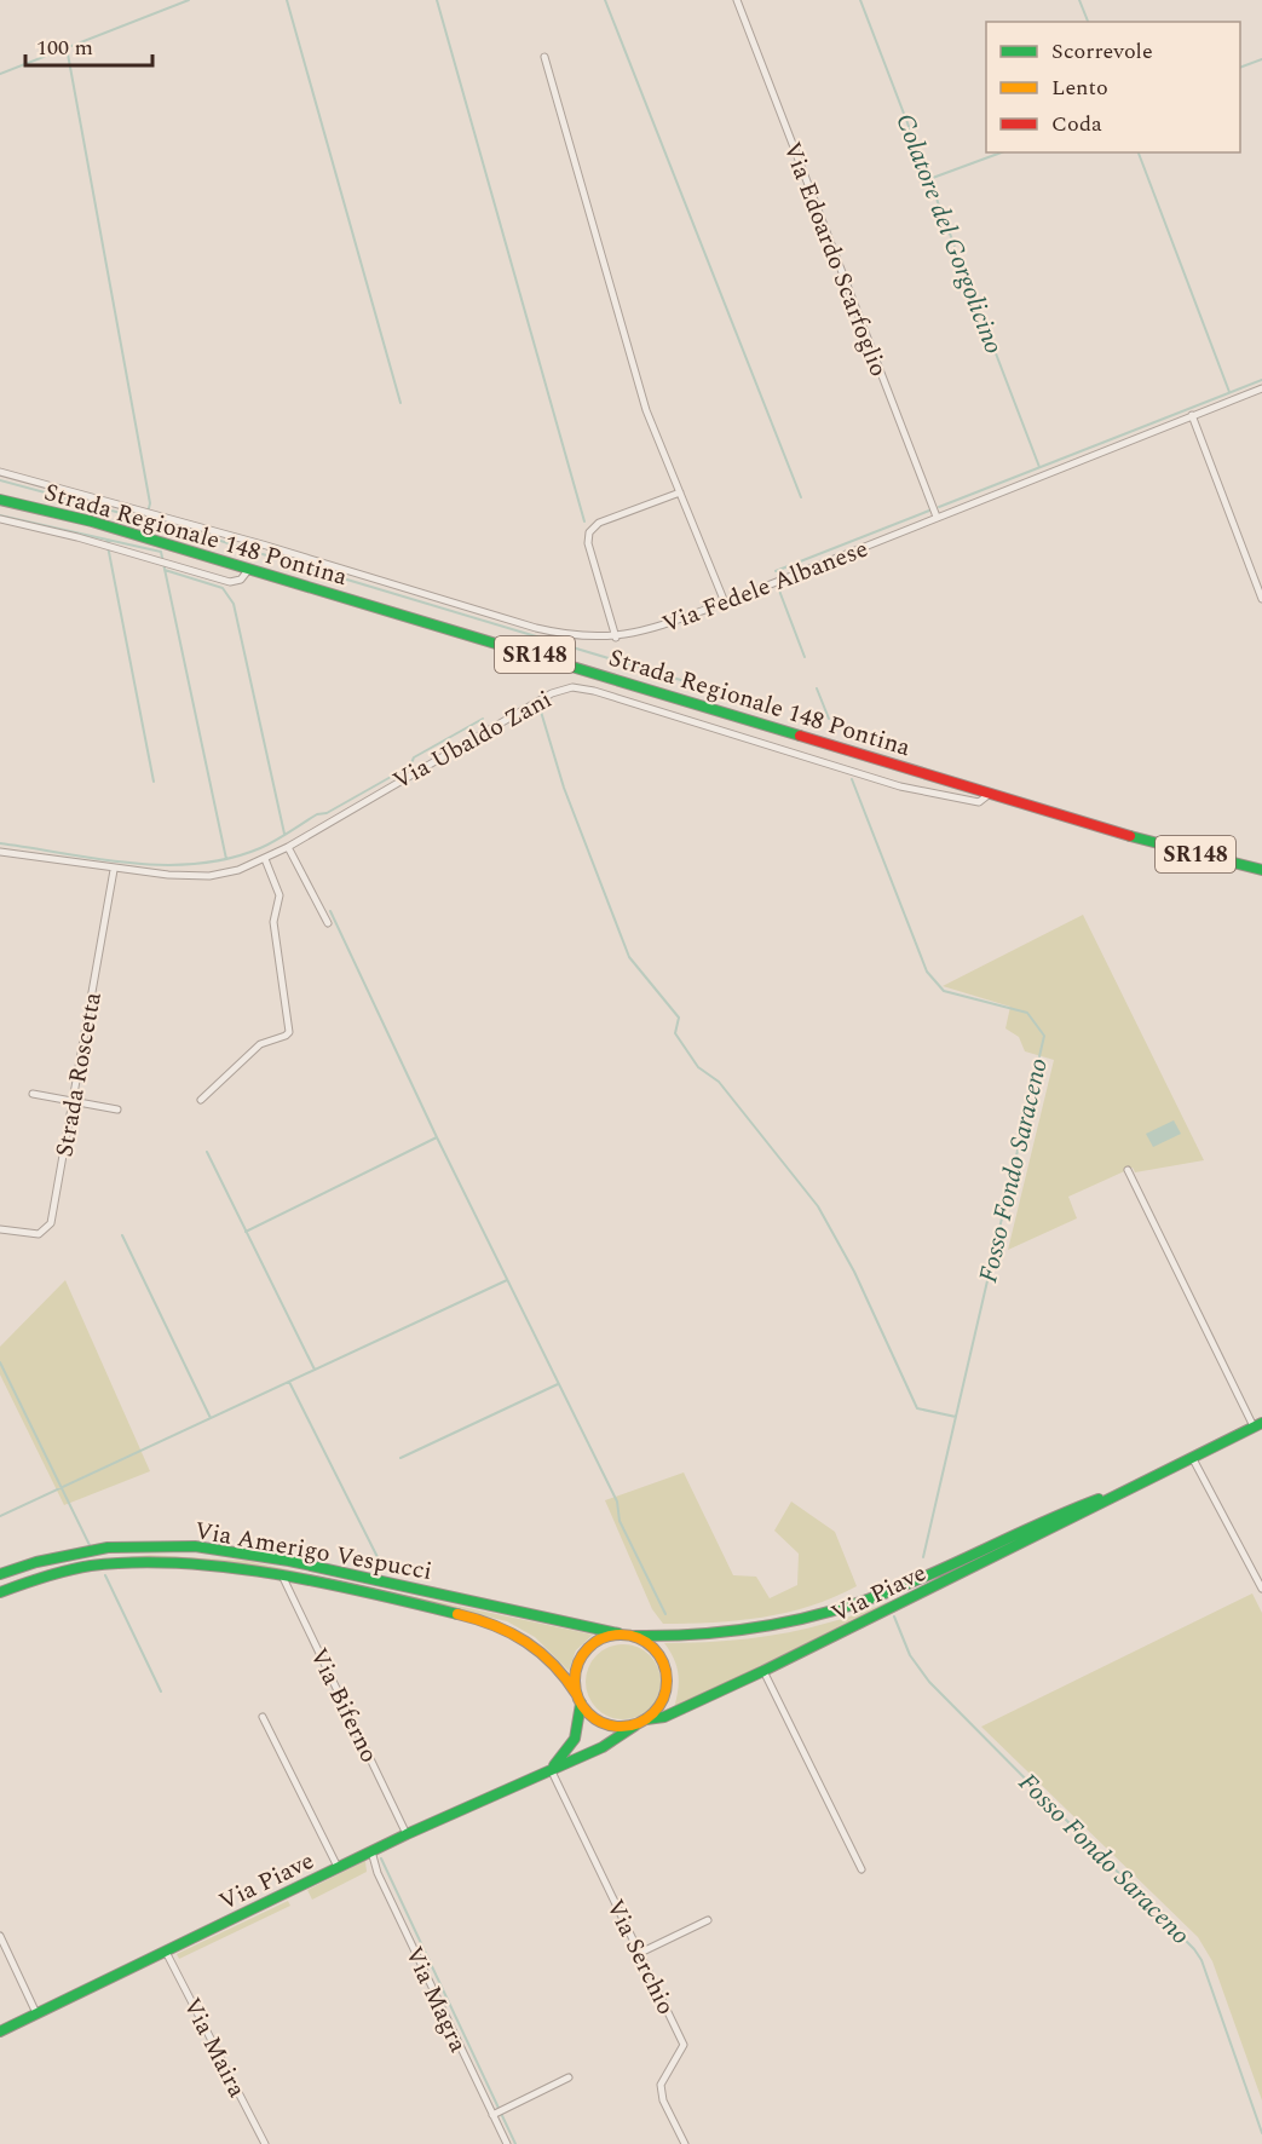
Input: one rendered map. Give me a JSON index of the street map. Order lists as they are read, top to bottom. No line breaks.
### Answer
{"streets":{"main road":["Strada Regionale 148 Pontina","SR148","Via Amerigo Vespucci","Via Piave"],"street":["Via Edoardo Scarfoglio","Via Fedele Albanese","Via Ubaldo Zani","Strada Roscetta","Via Biferno","Via Serchio","Via Magra","Via Maira"]},"crossings":[["Via Edoardo Scarfoglio","Via Fedele Albanese"],["Strada Regionale 148 Pontina","Via Ubaldo Zani"],["Via Ubaldo Zani","Strada Roscetta"],["Via Amerigo Vespucci","Via Piave"],["Via Amerigo Vespucci","Via Biferno"],["Via Piave","Via Biferno"],["Via Piave","Via Serchio"],["Via Piave","Via Magra"],["Via Piave","Via Maira"]],"water":["Colatore del Gorgolicino","Fosso Fondo Saraceno"],"legend":["Scorrevole","Lento","Coda"],"scale_bar":"100 m"}
